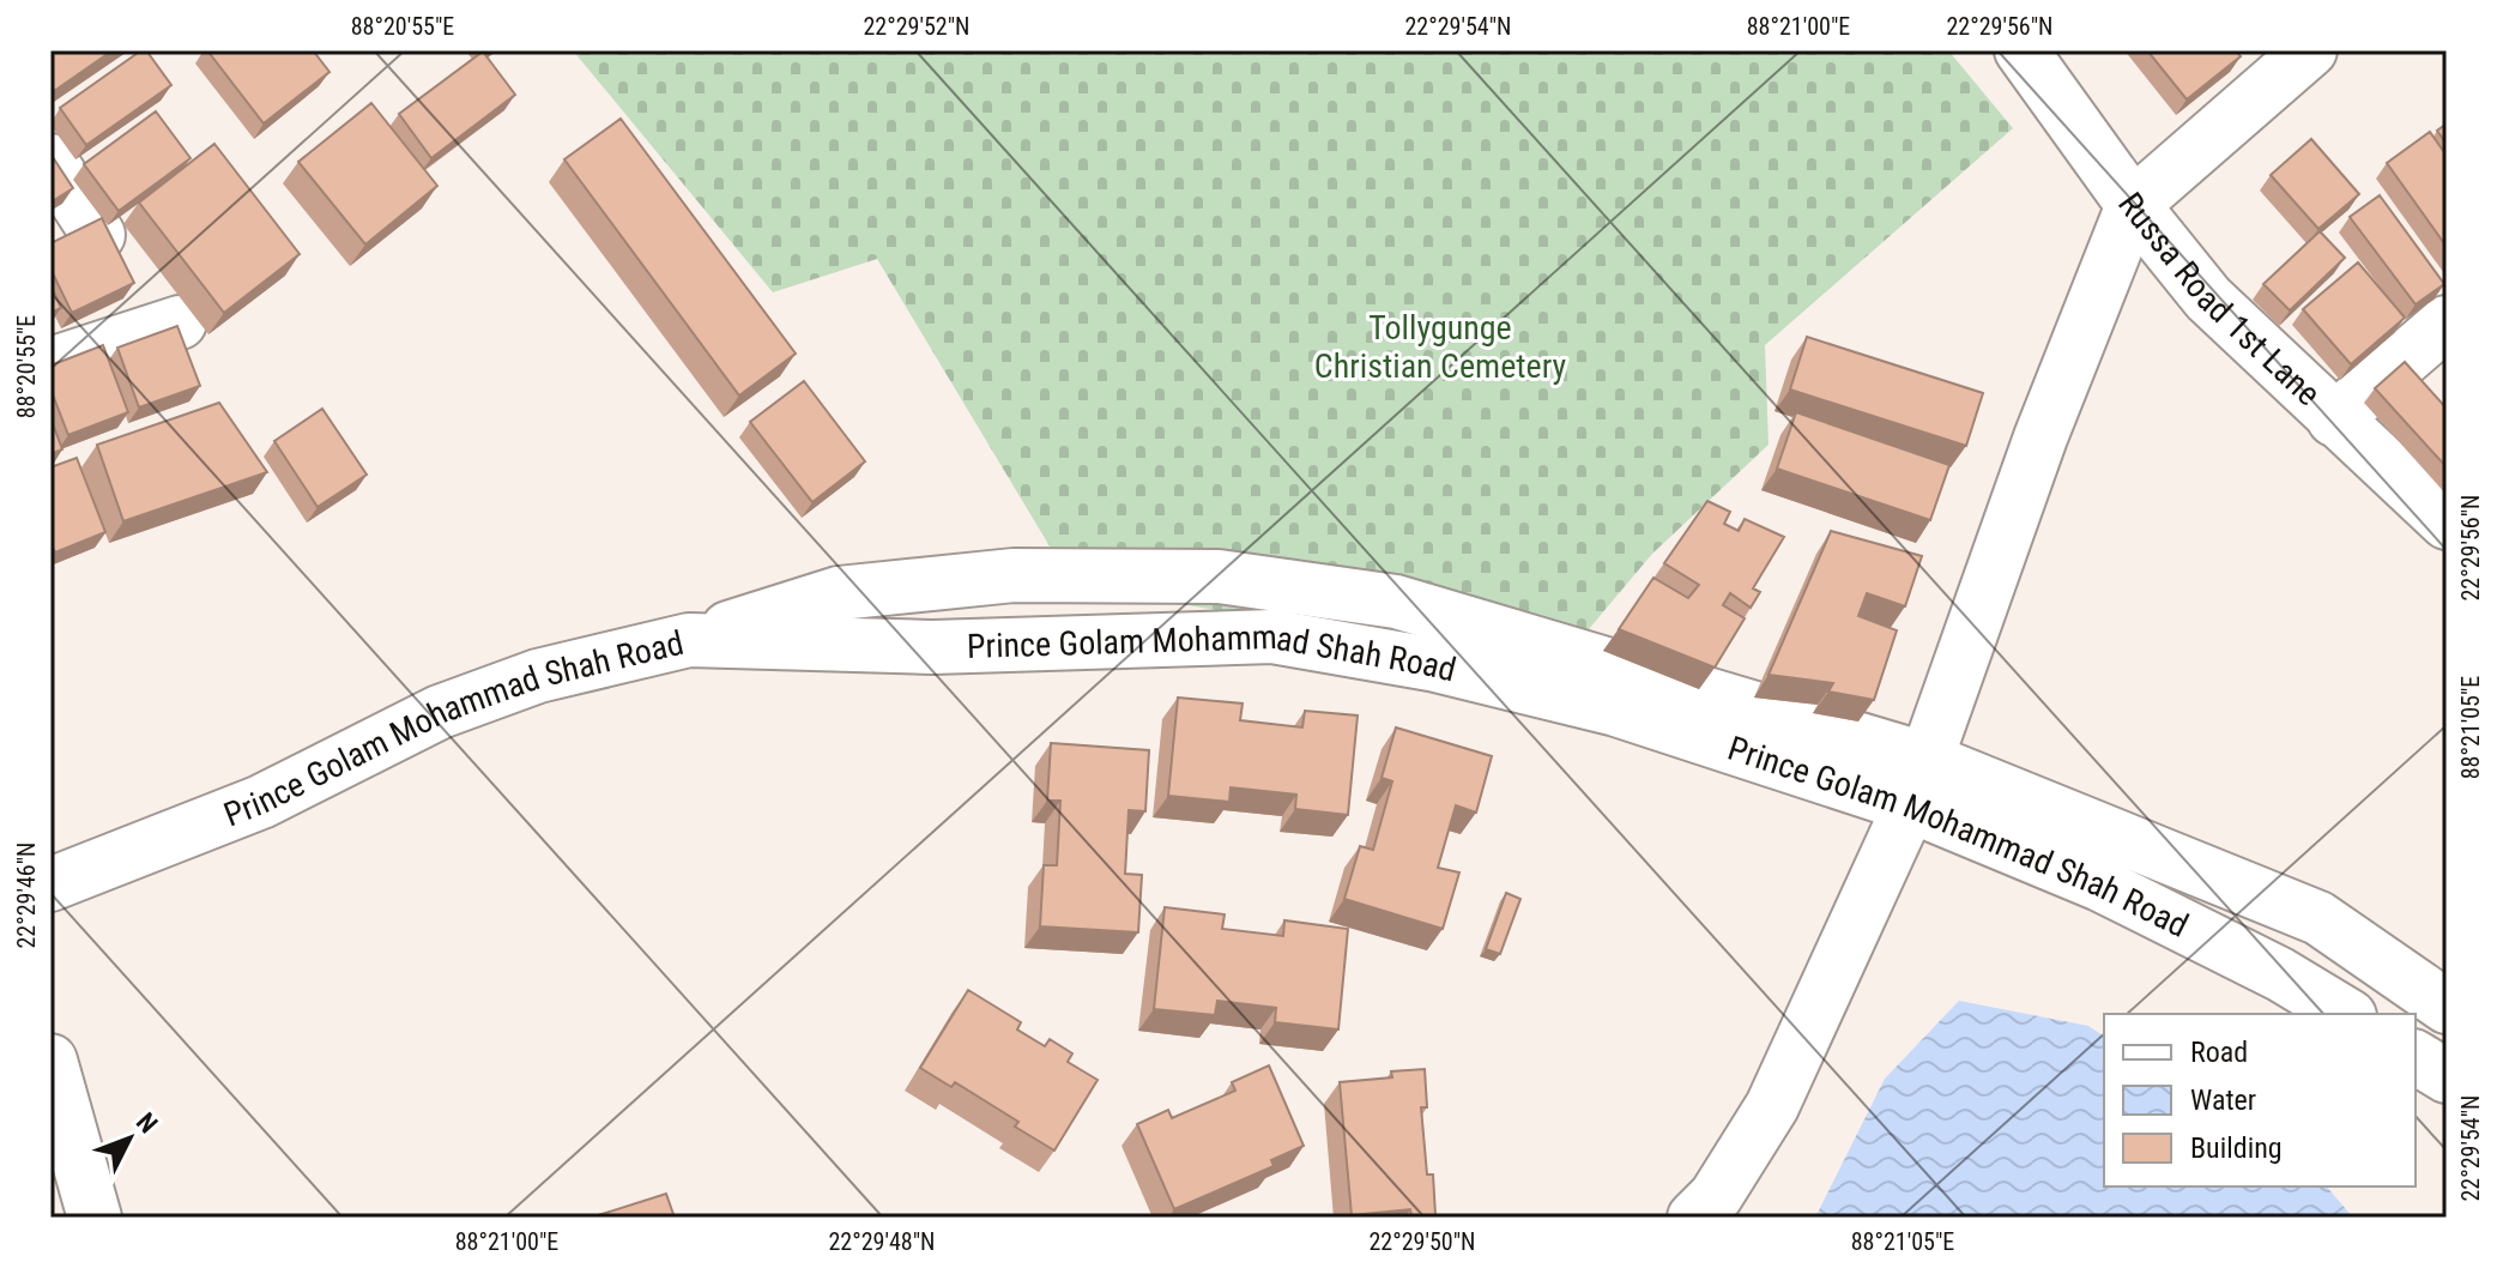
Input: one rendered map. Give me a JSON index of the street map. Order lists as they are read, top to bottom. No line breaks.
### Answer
{"streets":{"street":["Russa Road 1st Lane","Prince Golam Mohammad Shah Road"]},"parks":["Tollygunge Christian Cemetery"],"legend":["Road","Water","Building"],"north":"top right","coordinates":["88°20'55\"E","22°29'52\"N","22°29'54\"N","88°21'00\"E","22°29'56\"N","88°21'05\"E","22°29'46\"N","22°29'48\"N","22°29'50\"N"]}
